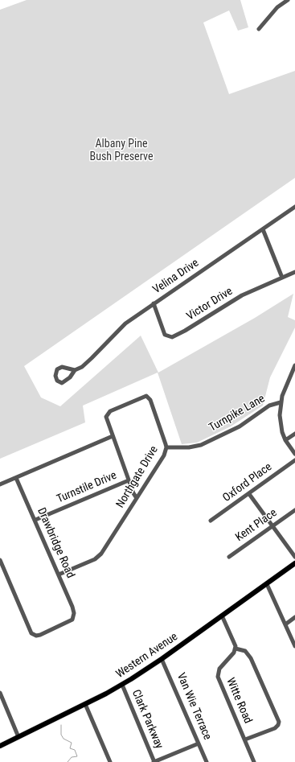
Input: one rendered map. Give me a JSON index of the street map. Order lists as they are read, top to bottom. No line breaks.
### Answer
{"streets":{"main road":["Western Avenue"],"street":["Velina Drive","Victor Drive","Turnpike Lane","Northgate Drive","Oxford Place","Turnstile Drive","Kent Place","Drawbridge Road","Witte Road","Van Wie Terrace","Clark Parkway"]},"crossings":[["Velina Drive","Victor Drive"],["Turnpike Lane","Northgate Drive"],["Northgate Drive","Drawbridge Road"],["Turnstile Drive","Drawbridge Road"],["Western Avenue","Van Wie Terrace"],["Western Avenue","Clark Parkway"]],"parks":["Albany Pine Bush Preserve"]}
